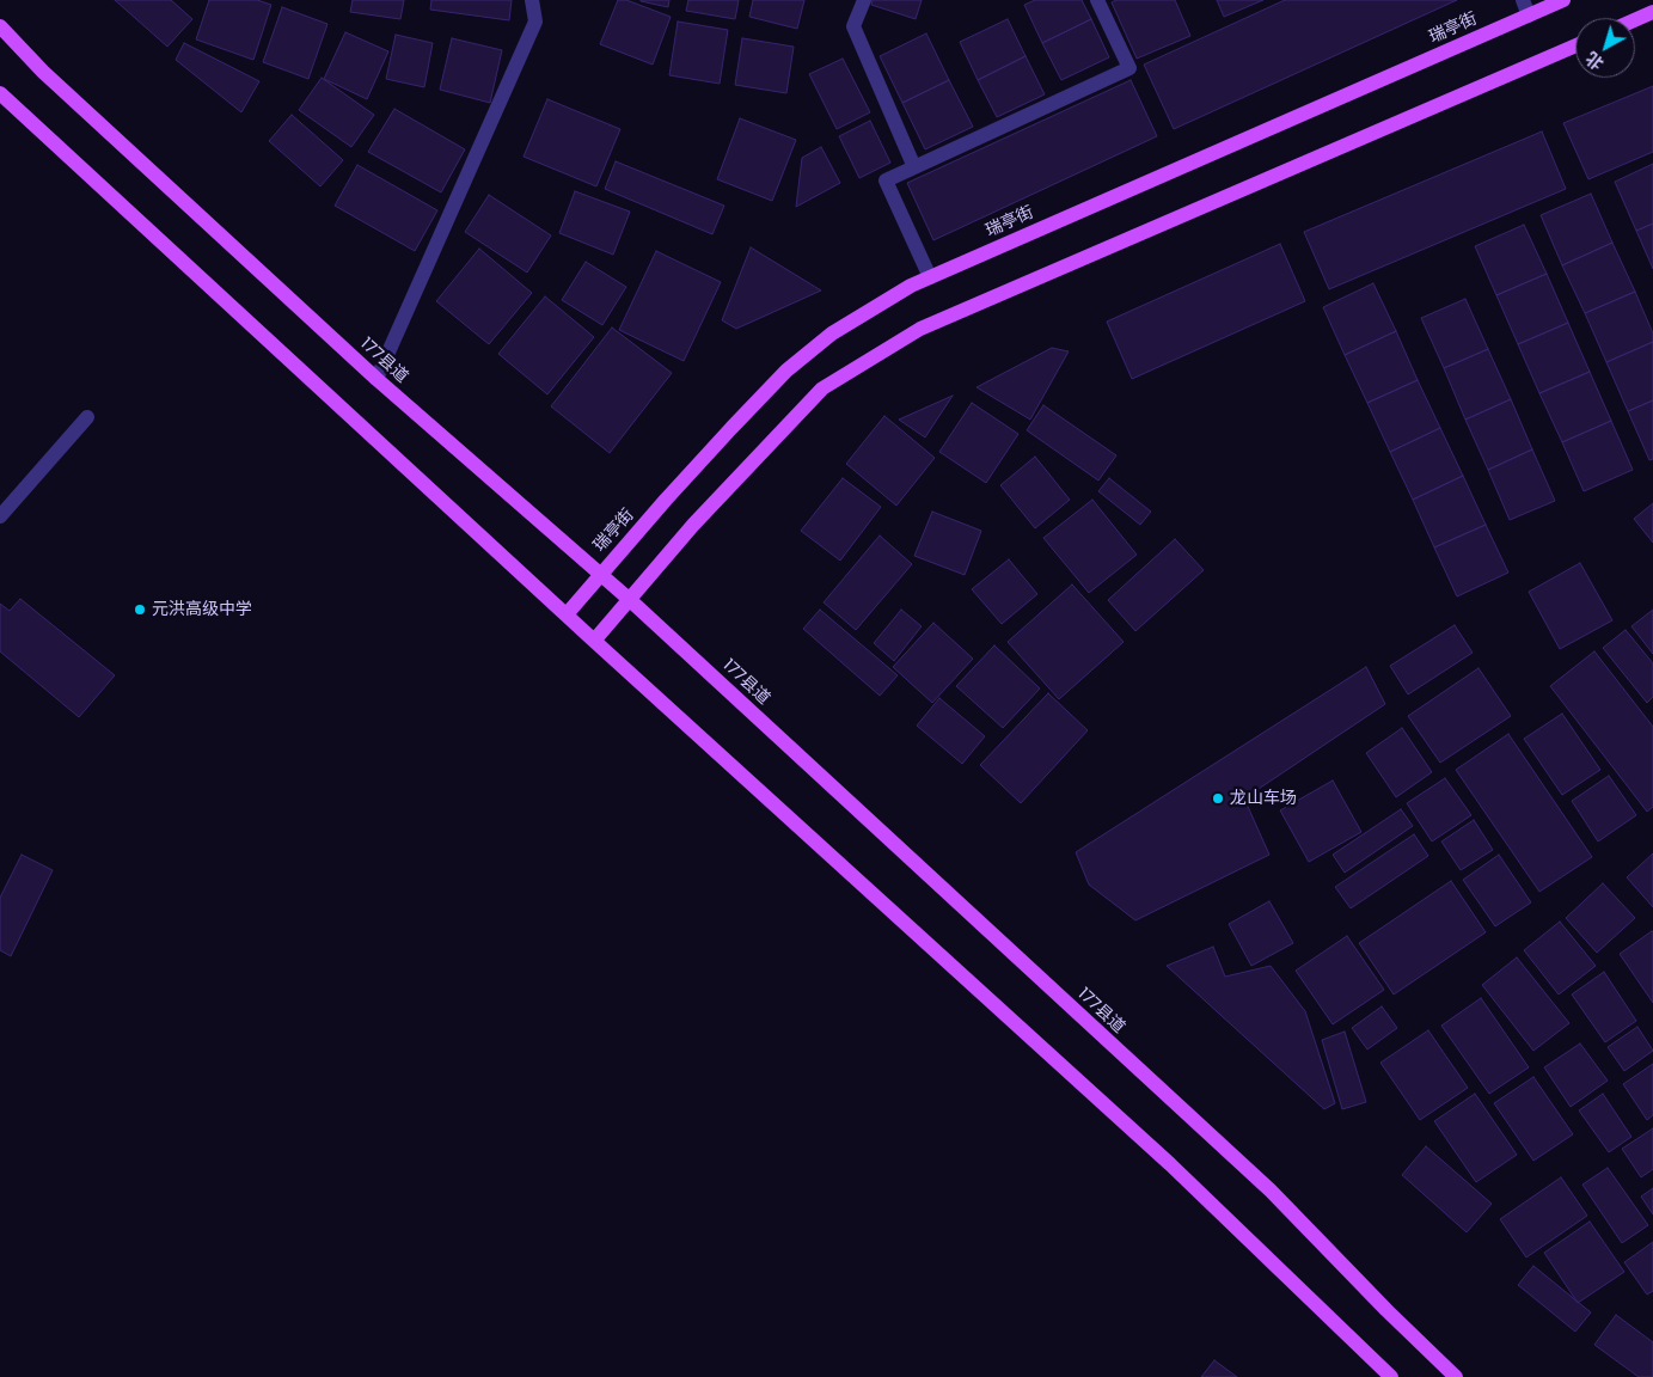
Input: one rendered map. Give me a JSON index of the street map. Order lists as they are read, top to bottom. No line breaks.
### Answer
{"streets":{"main road":["瑞亭街","177县道"]},"crossings":[["瑞亭街","177县道"]],"places":["元洪高级中学","龙山车场"],"north":"bottom left"}
